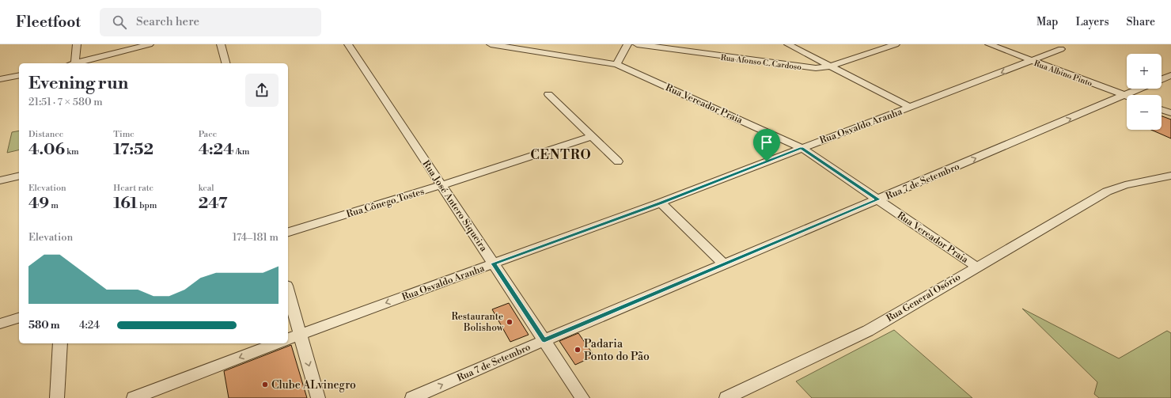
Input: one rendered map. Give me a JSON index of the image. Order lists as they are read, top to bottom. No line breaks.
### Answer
{"streets":{"street":["Rua Afonso C. Cardoso","Rua Albino Pinto","Rua Vereador Praia","Rua Osvaldo Aranha","Rua 7 de Setembro","Rua Cônego Tostes","Rua José Antero Siqueira","Rua General Osório"]},"crossings":[["Rua Albino Pinto","Rua Osvaldo Aranha"],["Rua Albino Pinto","Rua 7 de Setembro"],["Rua Vereador Praia","Rua Osvaldo Aranha"],["Rua Vereador Praia","Rua 7 de Setembro"],["Rua Vereador Praia","Rua General Osório"],["Rua Osvaldo Aranha","Rua José Antero Siqueira"],["Rua 7 de Setembro","Rua José Antero Siqueira"],["Rua Cônego Tostes","Rua José Antero Siqueira"]],"one_way":["Rua Osvaldo Aranha","Rua 7 de Setembro"],"districts":["CENTRO"],"places":["Restaurante Bolishow","Padaria Ponto do Pão","Clube ALvinegro"],"page":{"header":"Fleetfoot","search":"Search here","nav":["Map","Layers","Share"],"map_buttons":["+","−"],"heading":["Evening run","21:51 · 7 × 580 m"],"stats":[["Distance","4.06 km"],["Time","17:52"],["Pace","4:24 /km"],["Elevation","49 m"],["Heart rate","161 bpm"],["kcal","247"]],"chart":["Elevation","174–181 m"],"list":[{"name":"580 m","note":"4:24"}]}}
